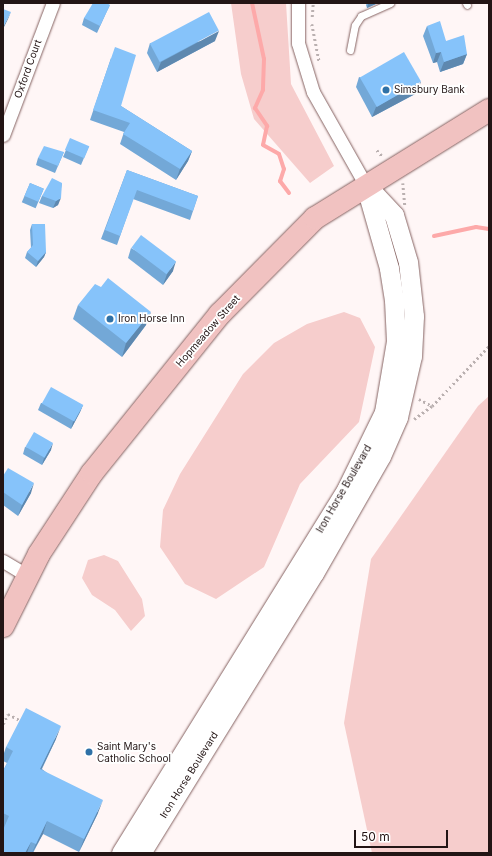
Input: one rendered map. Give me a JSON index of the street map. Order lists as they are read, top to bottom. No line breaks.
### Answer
{"streets":{"highway":["Hopmeadow Street"],"street":["Oxford Court","Iron Horse Boulevard"]},"crossings":[["Hopmeadow Street","Iron Horse Boulevard"]],"places":["Simsbury Bank","Iron Horse Inn","Saint Mary's Catholic School"],"scale_bar":"50 m"}
